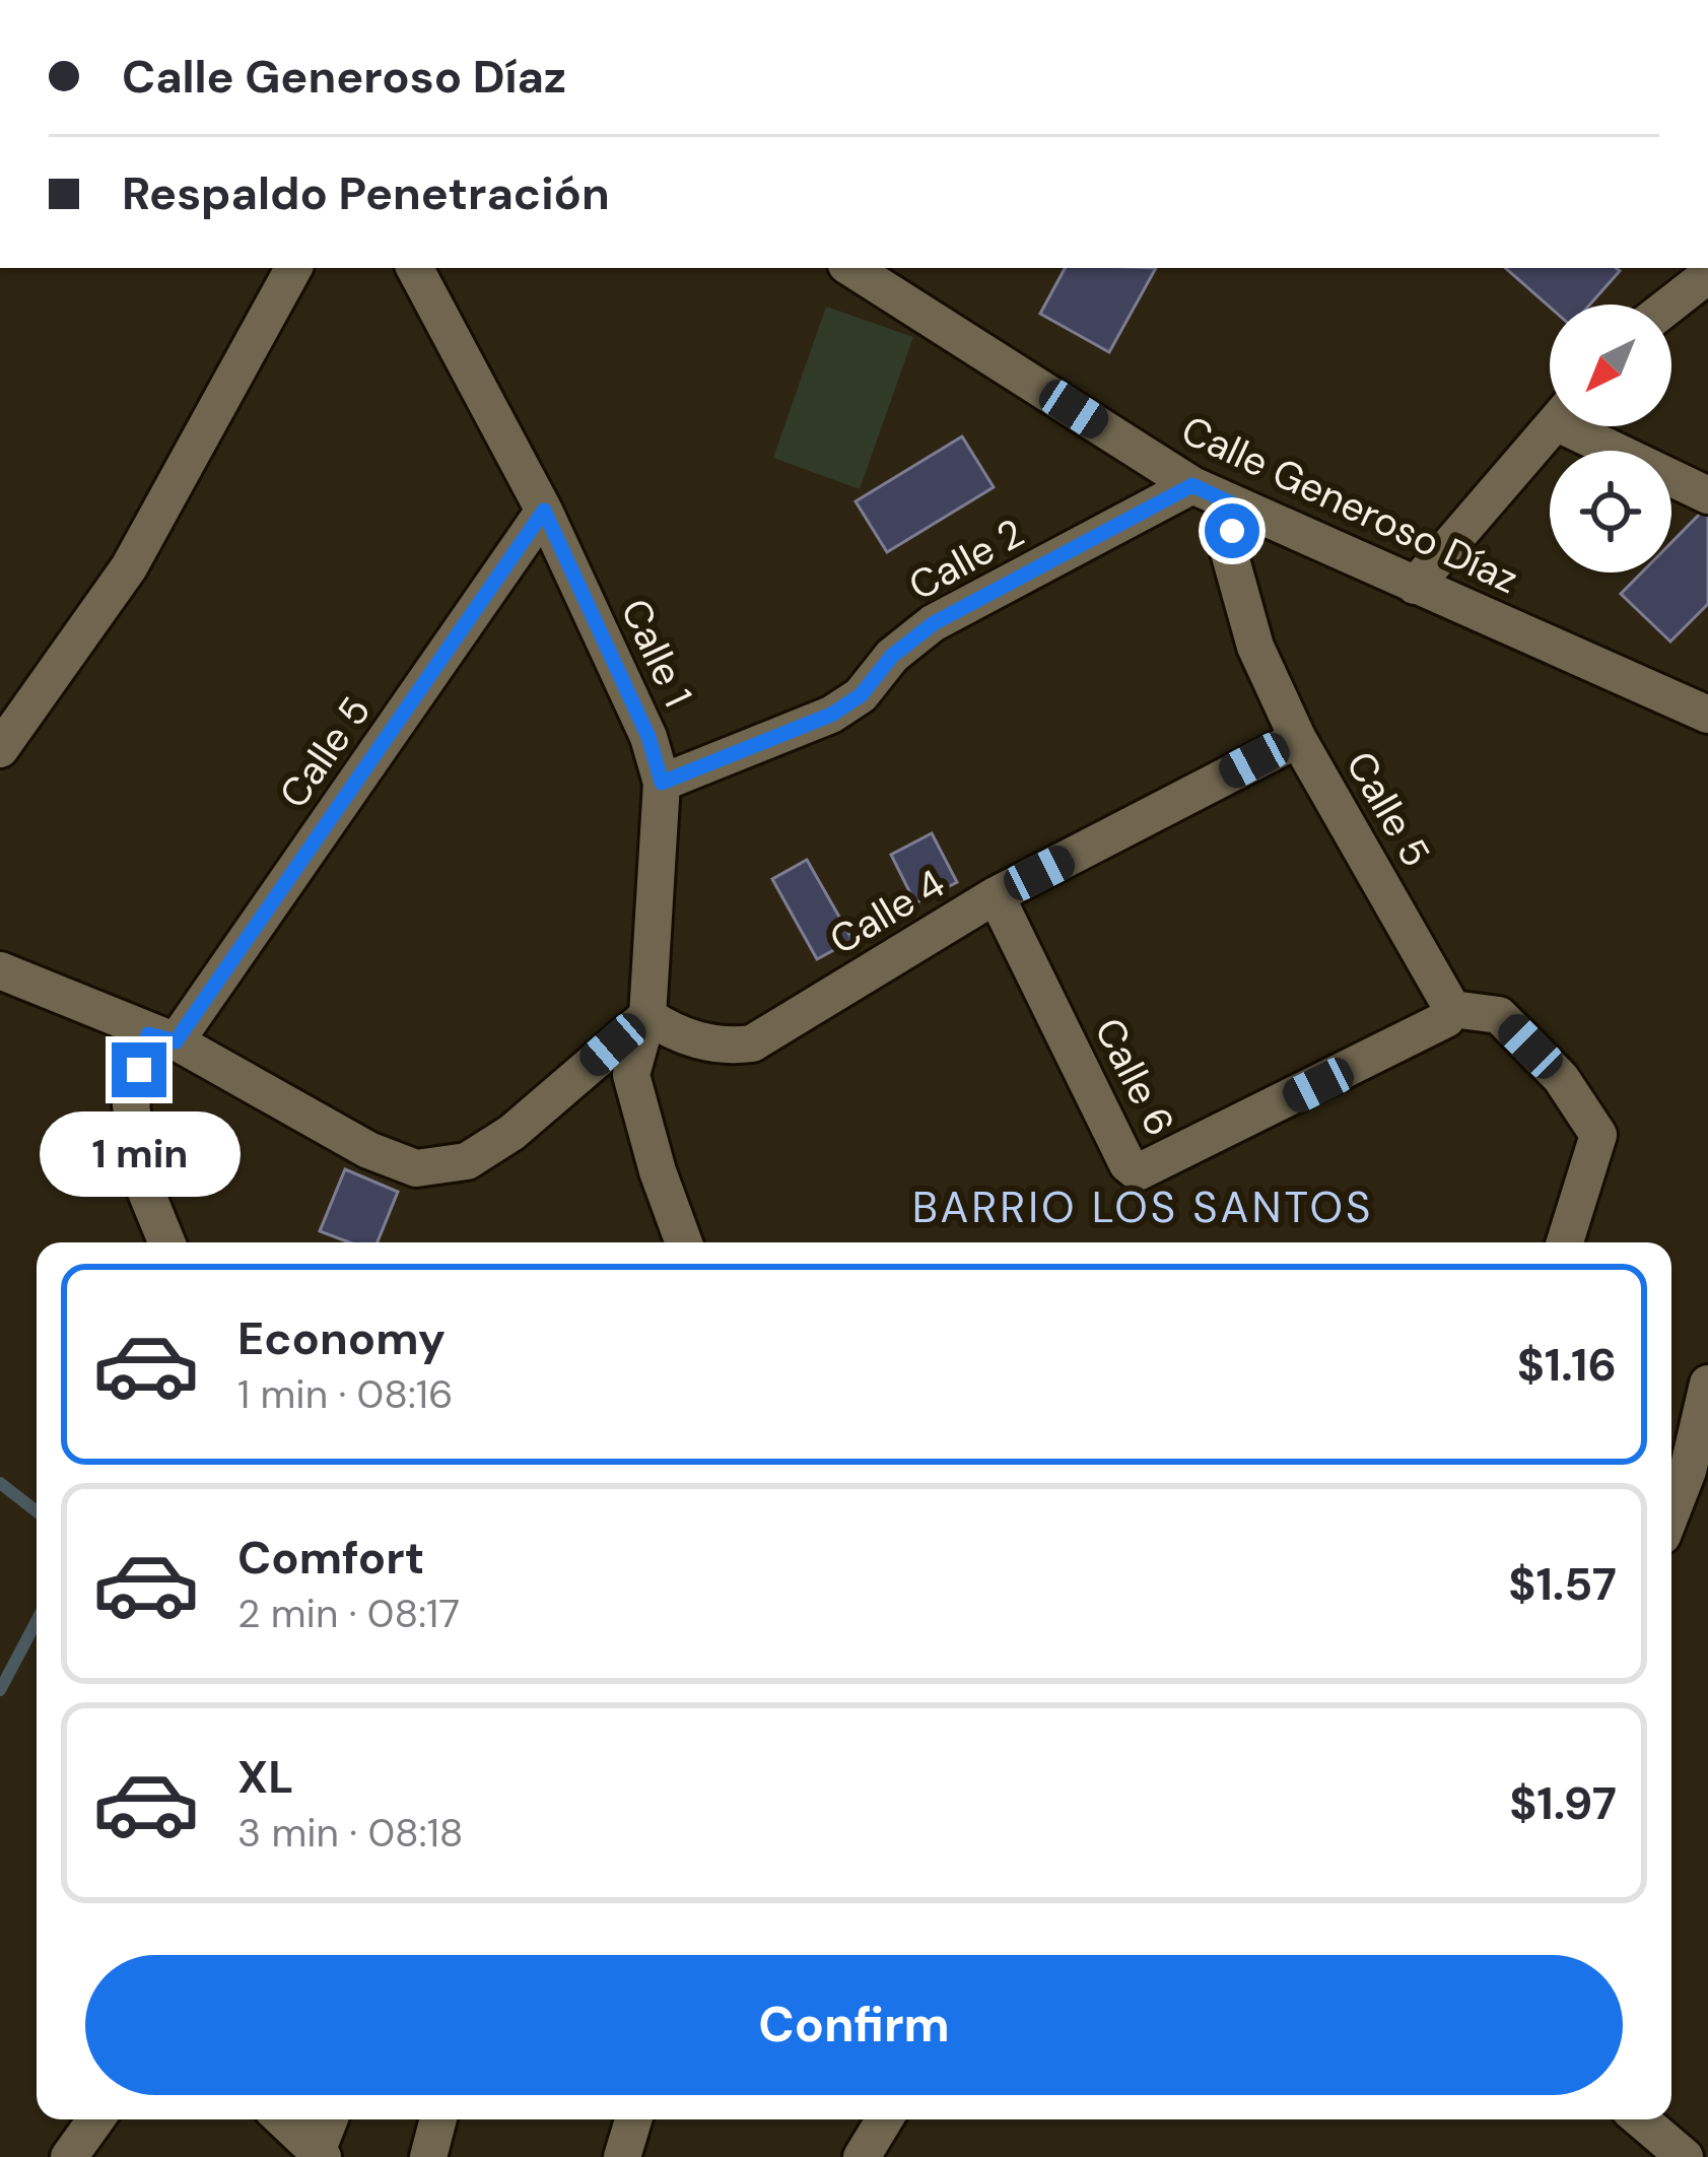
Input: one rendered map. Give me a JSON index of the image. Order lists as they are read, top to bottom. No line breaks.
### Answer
{"streets":{"street":["Calle Generoso Díaz","Calle 2","Calle 1","Calle 5","Calle 4","Calle 6"]},"crossings":[["Calle Generoso Díaz","Calle 2"],["Calle Generoso Díaz","Calle 5"],["Calle 2","Calle 1"],["Calle 1","Calle 5"],["Calle 1","Calle 4"],["Calle 5","Calle 4"],["Calle 5","Calle 6"],["Calle 4","Calle 6"]],"districts":["BARRIO LOS SANTOS"],"north":"bottom left","page":{"banner":["Calle Generoso Díaz","Respaldo Penetración"],"bubble":"1 min","list":[{"name":"Economy","note":"1 min · 08:16","value":"$1.16"},{"name":"Comfort","note":"2 min · 08:17","value":"$1.57"},{"name":"XL","note":"3 min · 08:18","value":"$1.97"}],"buttons":"Confirm"}}
